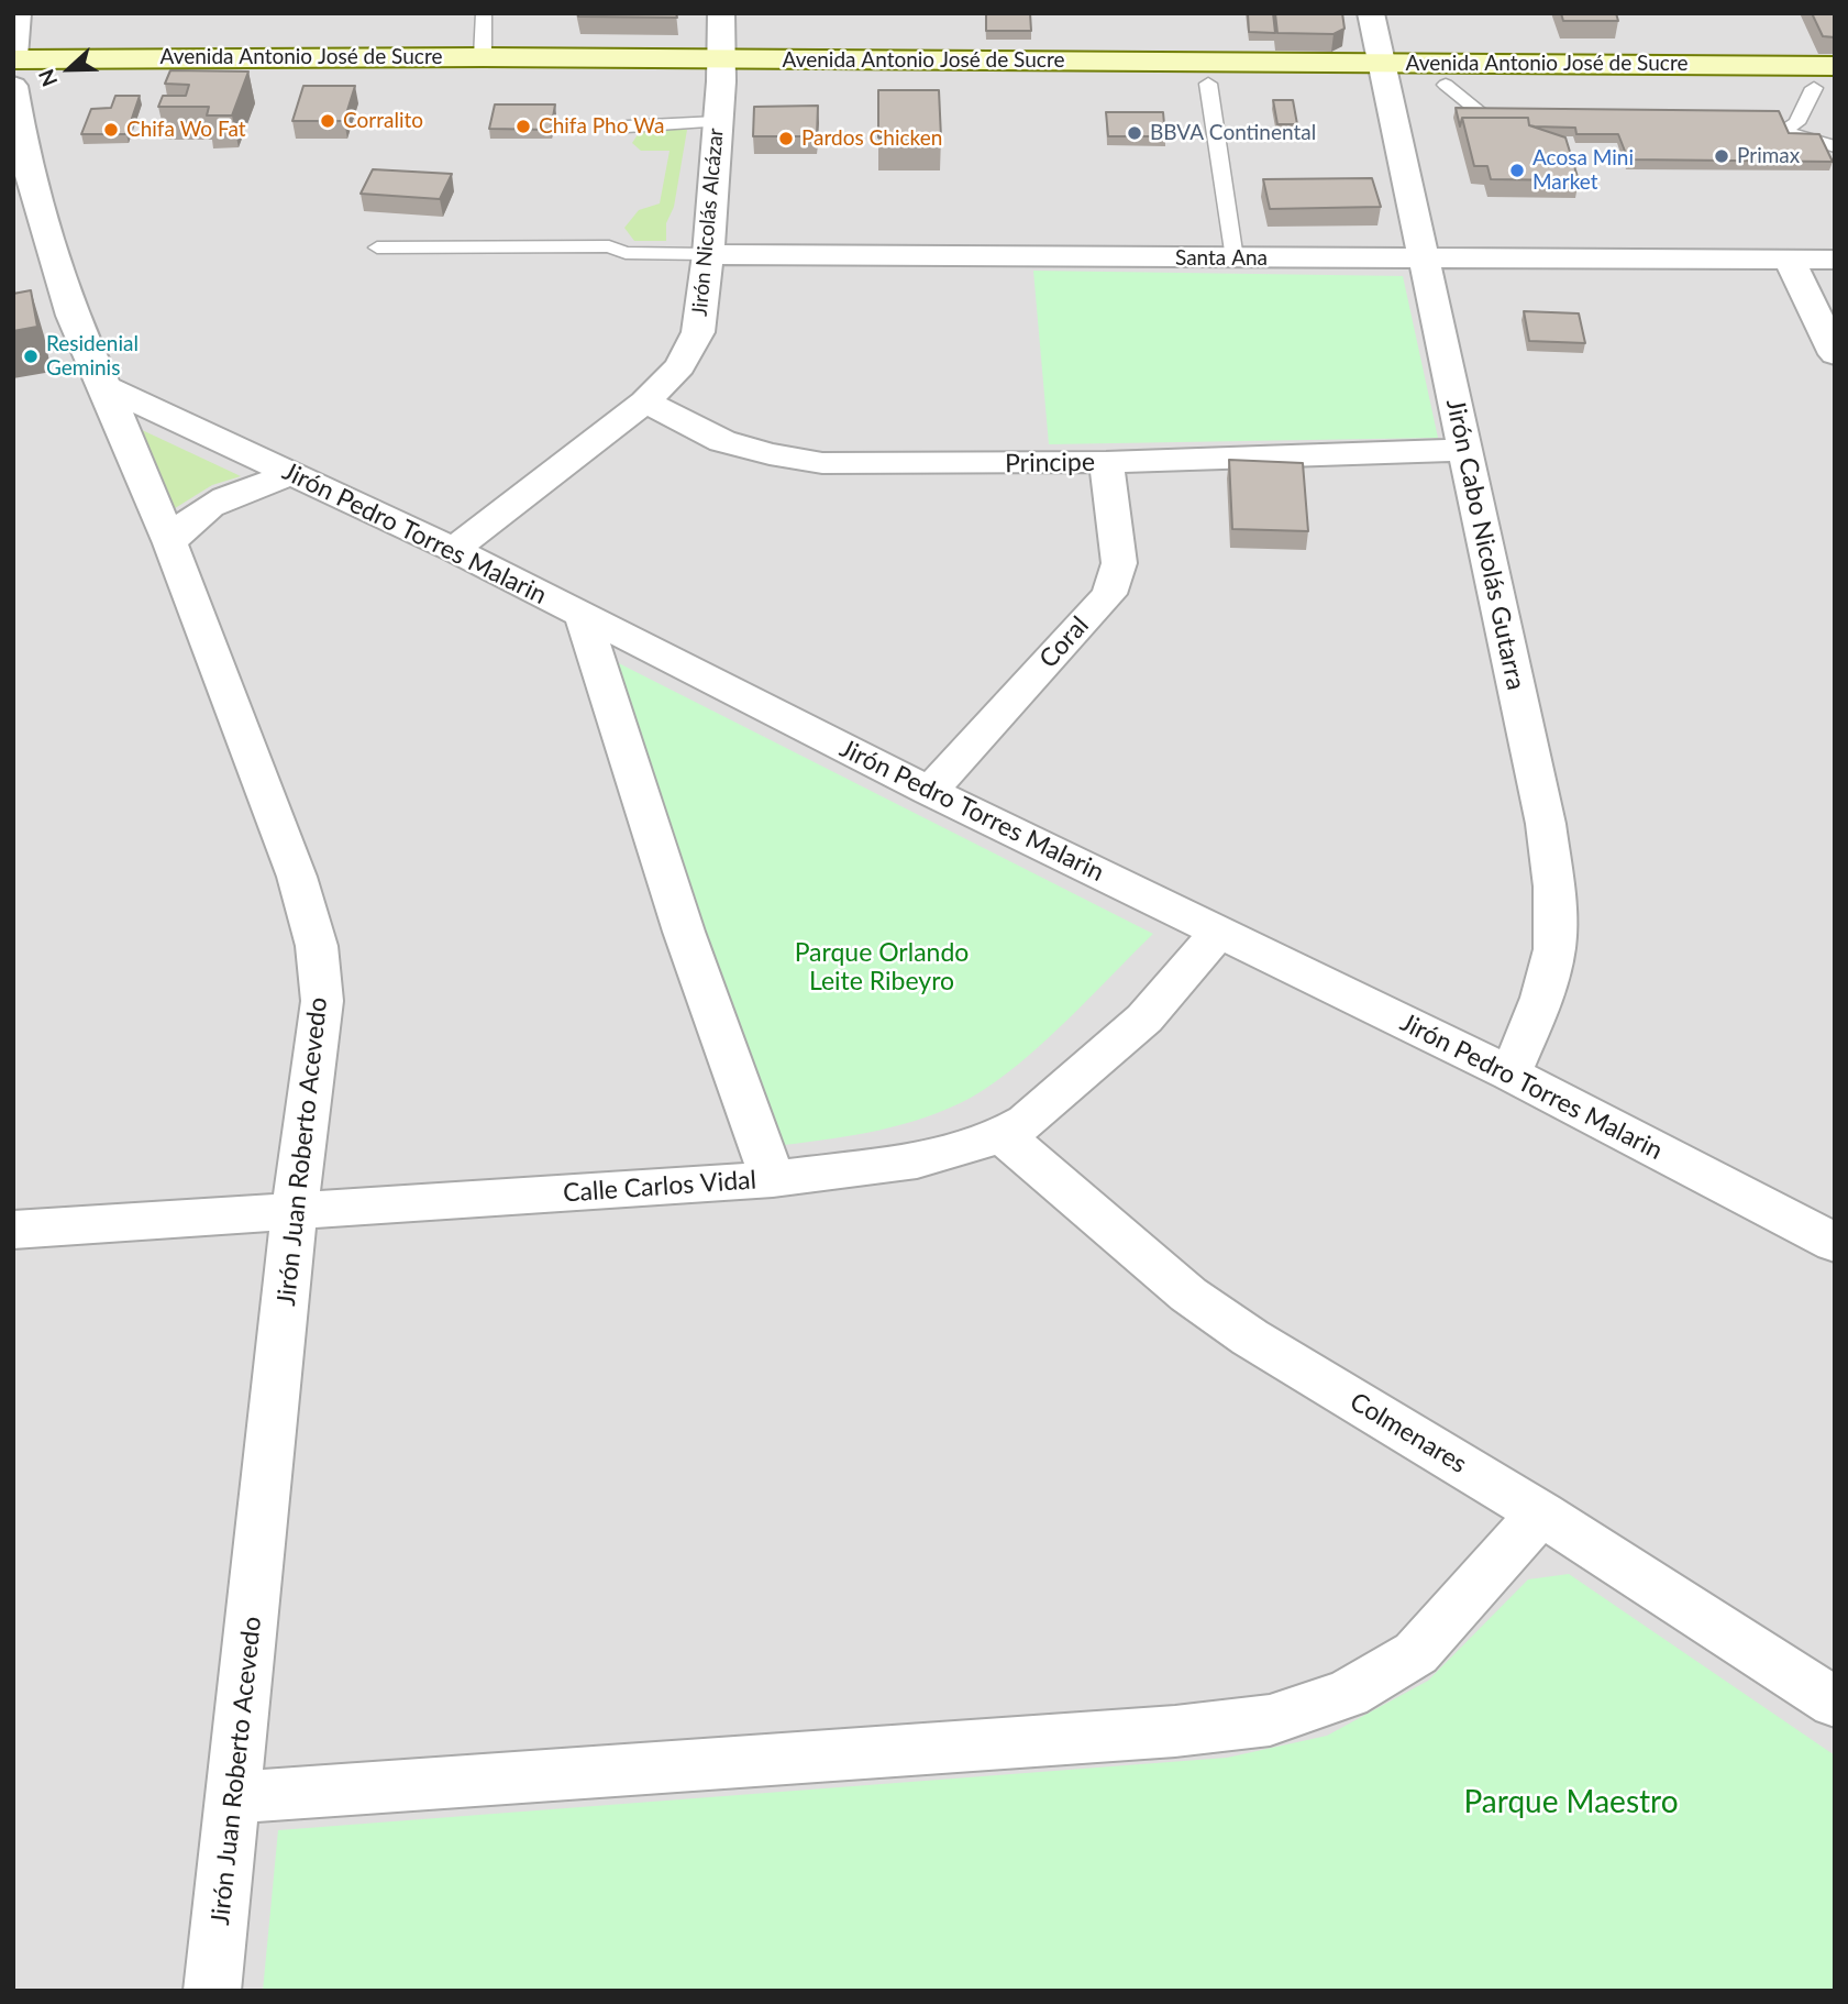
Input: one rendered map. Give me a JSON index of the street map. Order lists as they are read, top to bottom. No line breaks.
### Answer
{"streets":{"main road":["Avenida Antonio José de Sucre"],"street":["Jirón Nicolás Alcázar","Santa Ana","Principe","Jirón Pedro Torres Malarin","Jirón Cabo Nicolás Gutarra","Coral","Jirón Juan Roberto Acevedo","Calle Carlos Vidal","Colmenares"]},"crossings":[["Avenida Antonio José de Sucre","Jirón Nicolás Alcázar"],["Avenida Antonio José de Sucre","Jirón Cabo Nicolás Gutarra"],["Jirón Nicolás Alcázar","Santa Ana"],["Jirón Nicolás Alcázar","Principe"],["Jirón Nicolás Alcázar","Jirón Pedro Torres Malarin"],["Santa Ana","Jirón Cabo Nicolás Gutarra"],["Principe","Jirón Cabo Nicolás Gutarra"],["Principe","Coral"],["Jirón Pedro Torres Malarin","Jirón Cabo Nicolás Gutarra"],["Jirón Pedro Torres Malarin","Coral"],["Jirón Pedro Torres Malarin","Jirón Juan Roberto Acevedo"],["Jirón Pedro Torres Malarin","Calle Carlos Vidal"],["Jirón Juan Roberto Acevedo","Calle Carlos Vidal"],["Calle Carlos Vidal","Colmenares"]],"parks":["Parque Orlando Leite Ribeyro","Parque Maestro"],"places":["Corralito","Chifa Pho Wa","Chifa Wo Fat","BBVA Continental","Pardos Chicken","Primax","Acosa Mini Market","Residenial Geminis"],"north":"left"}
